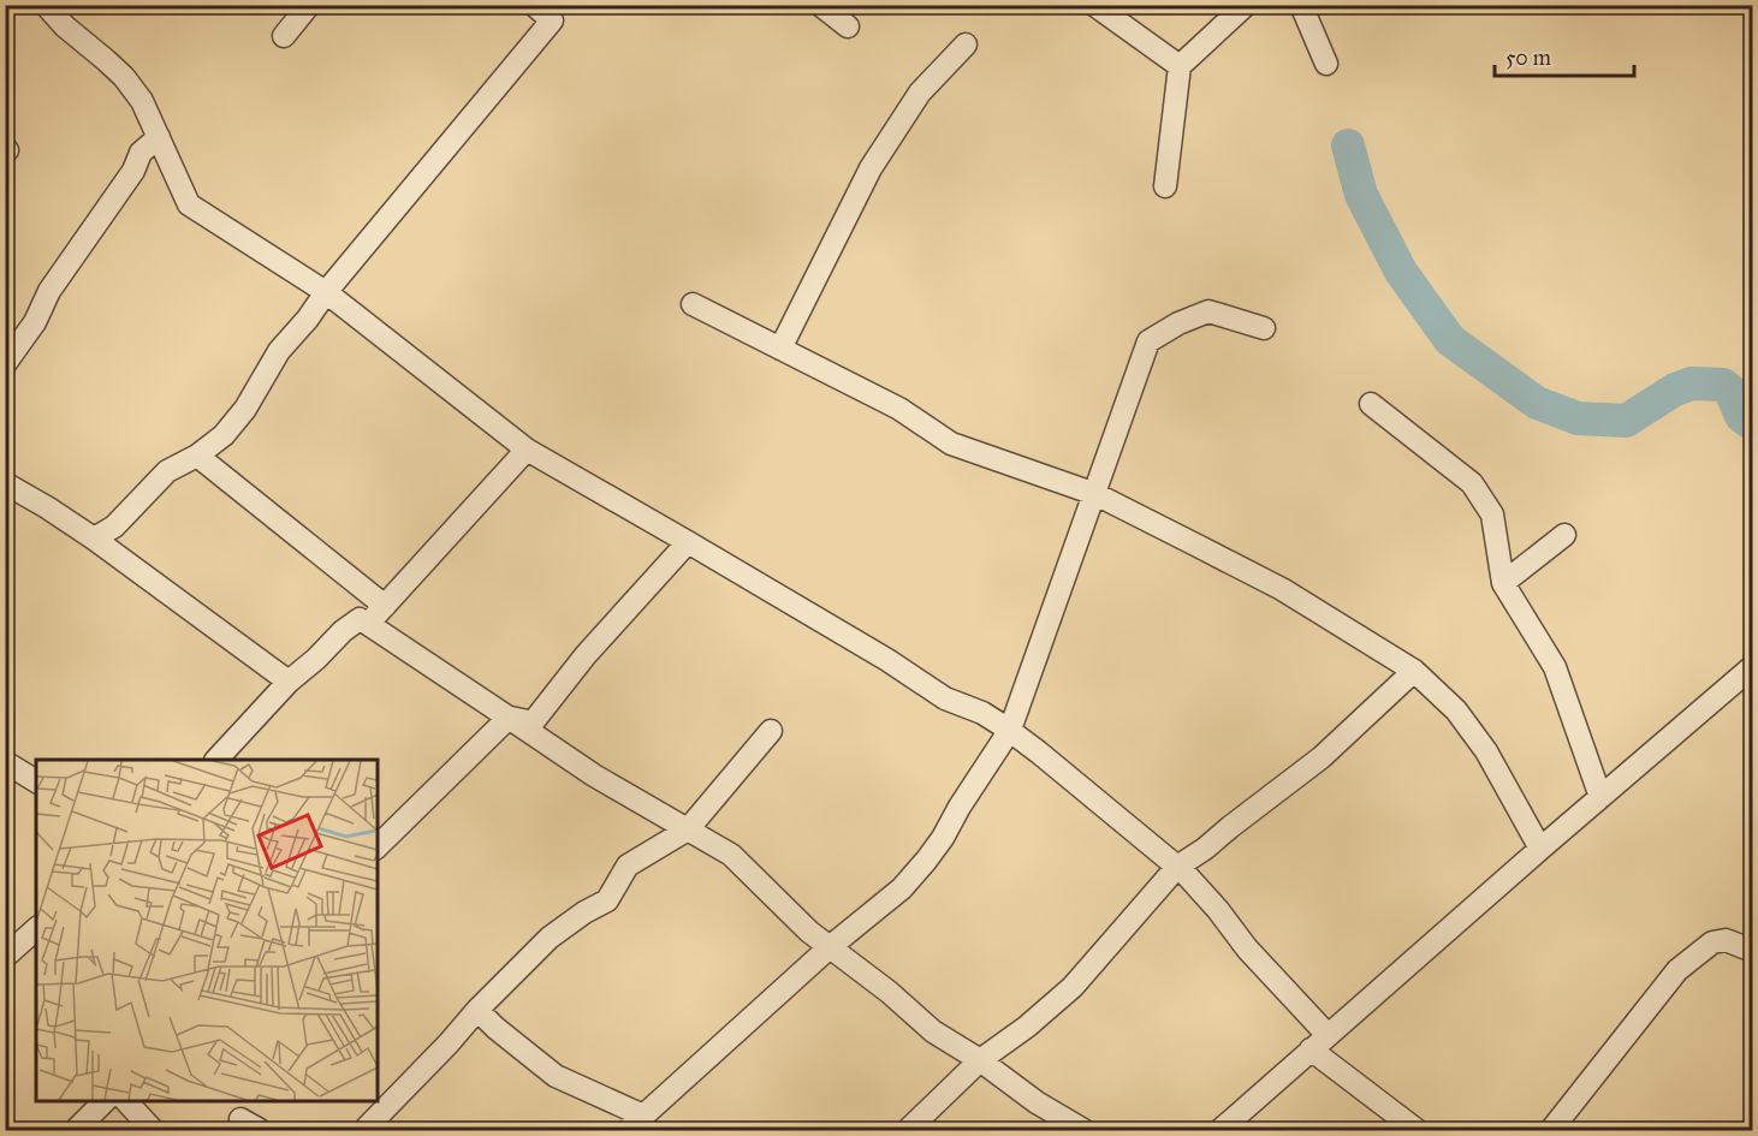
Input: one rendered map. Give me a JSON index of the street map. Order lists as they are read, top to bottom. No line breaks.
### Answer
{"scale_bar":"50 m"}
